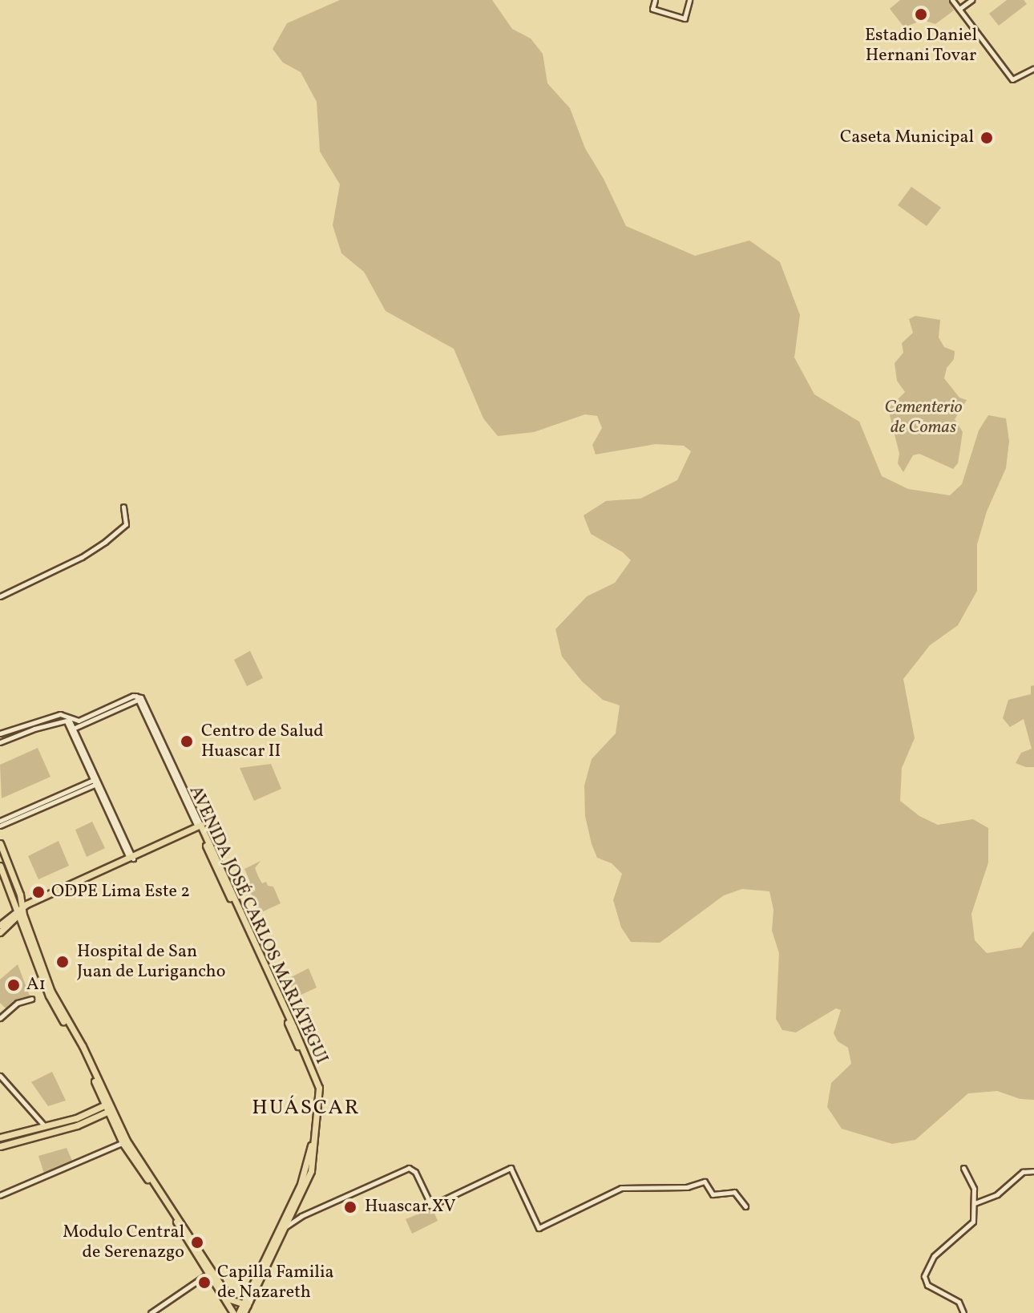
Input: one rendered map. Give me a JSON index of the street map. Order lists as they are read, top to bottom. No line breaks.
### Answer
{"streets":{"main road":["AVENIDA JOSÉ CARLOS MARIÁTEGUI"]},"districts":["HUÁSCAR"],"parks":["Cementerio de Comas"],"places":["Estadio Daniel Hernani Tovar","Caseta Municipal","Centro de Salud Huascar II","ODPE Lima Este 2","Hospital de San Juan de Lurigancho","A1","Huascar XV","Modulo Central de Serenazgo","Capilla Familia de Nazareth"]}
